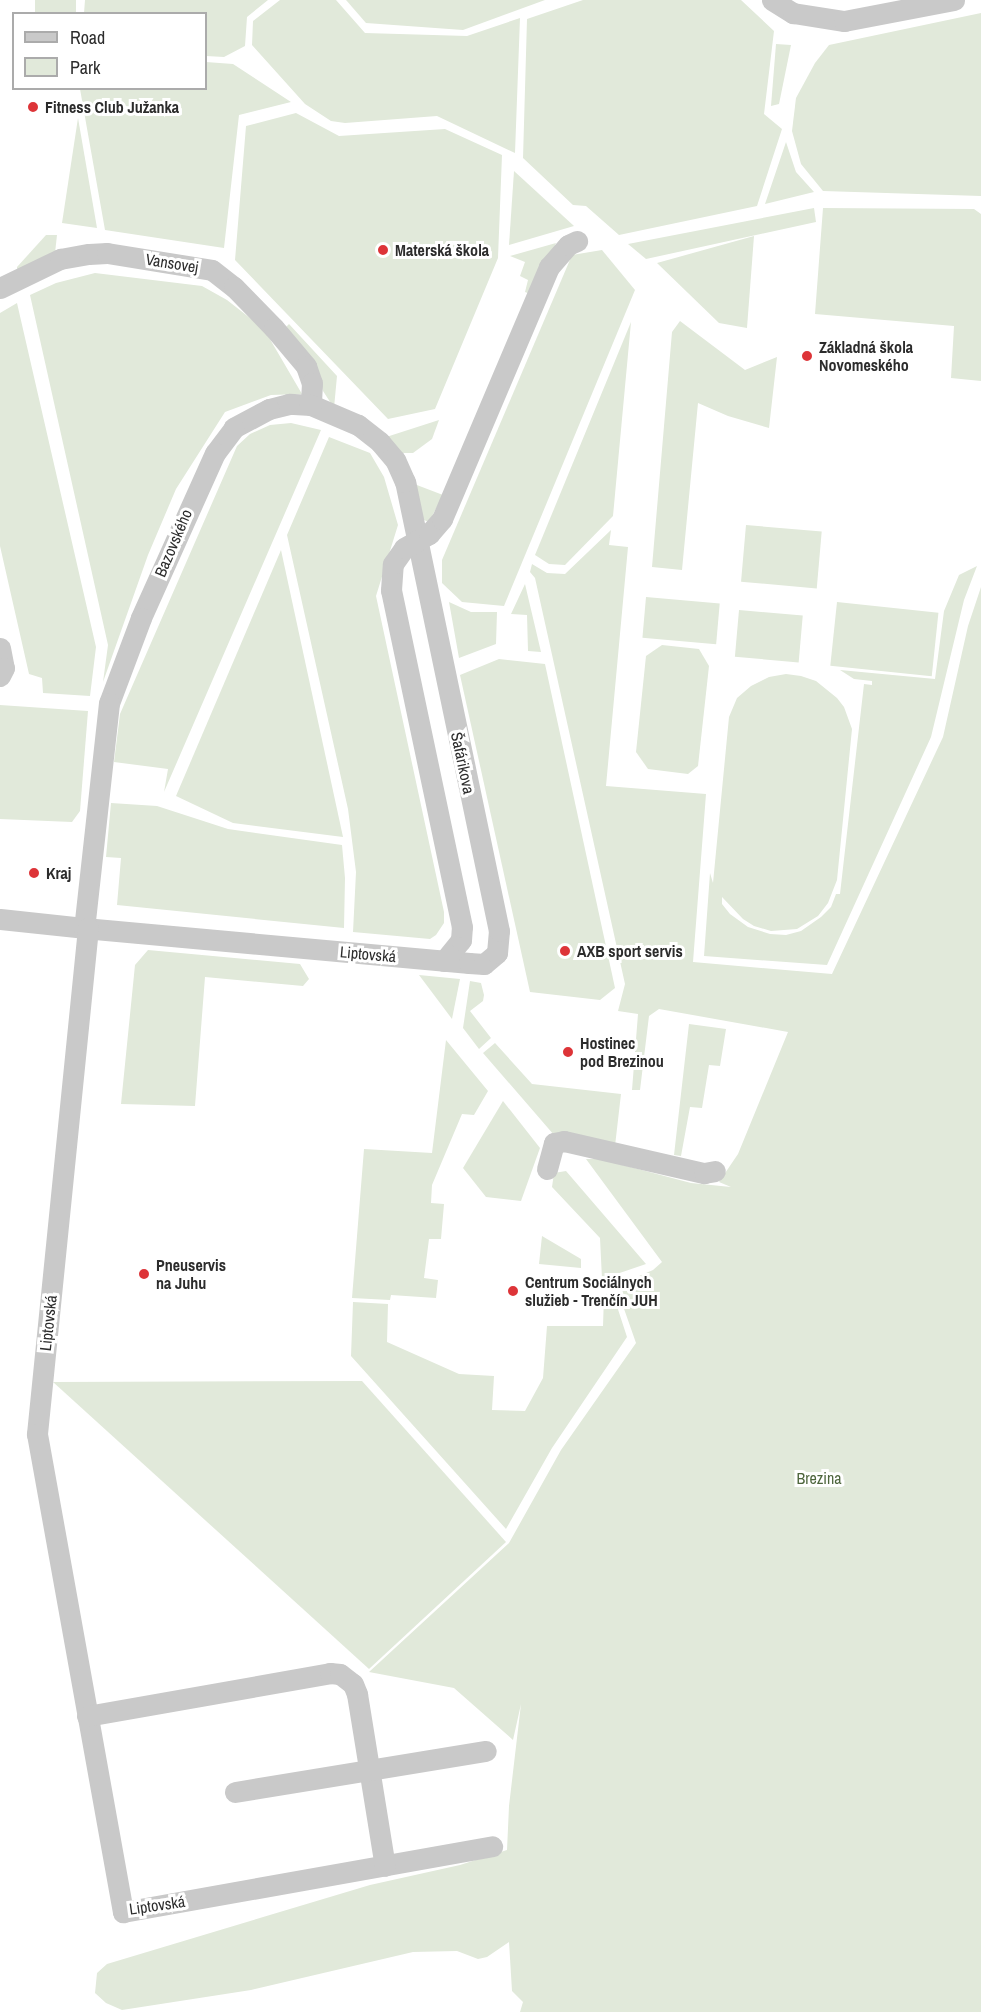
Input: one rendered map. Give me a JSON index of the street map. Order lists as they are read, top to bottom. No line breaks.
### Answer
{"streets":{"street":["Vansovej","Bazovského","Šafárikova","Liptovská"]},"crossings":[["Vansovej","Bazovského"],["Bazovského","Šafárikova"],["Bazovského","Liptovská"],["Šafárikova","Liptovská"]],"parks":["Brezina"],"places":["Fitness Club Južanka","Materská škola","Základná škola Novomeského","Kraj","AXB sport servis","Hostinec pod Brezinou","Pneuservis na Juhu","Centrum Sociálnych služieb - Trenčín JUH"],"legend":["Road","Park"]}
